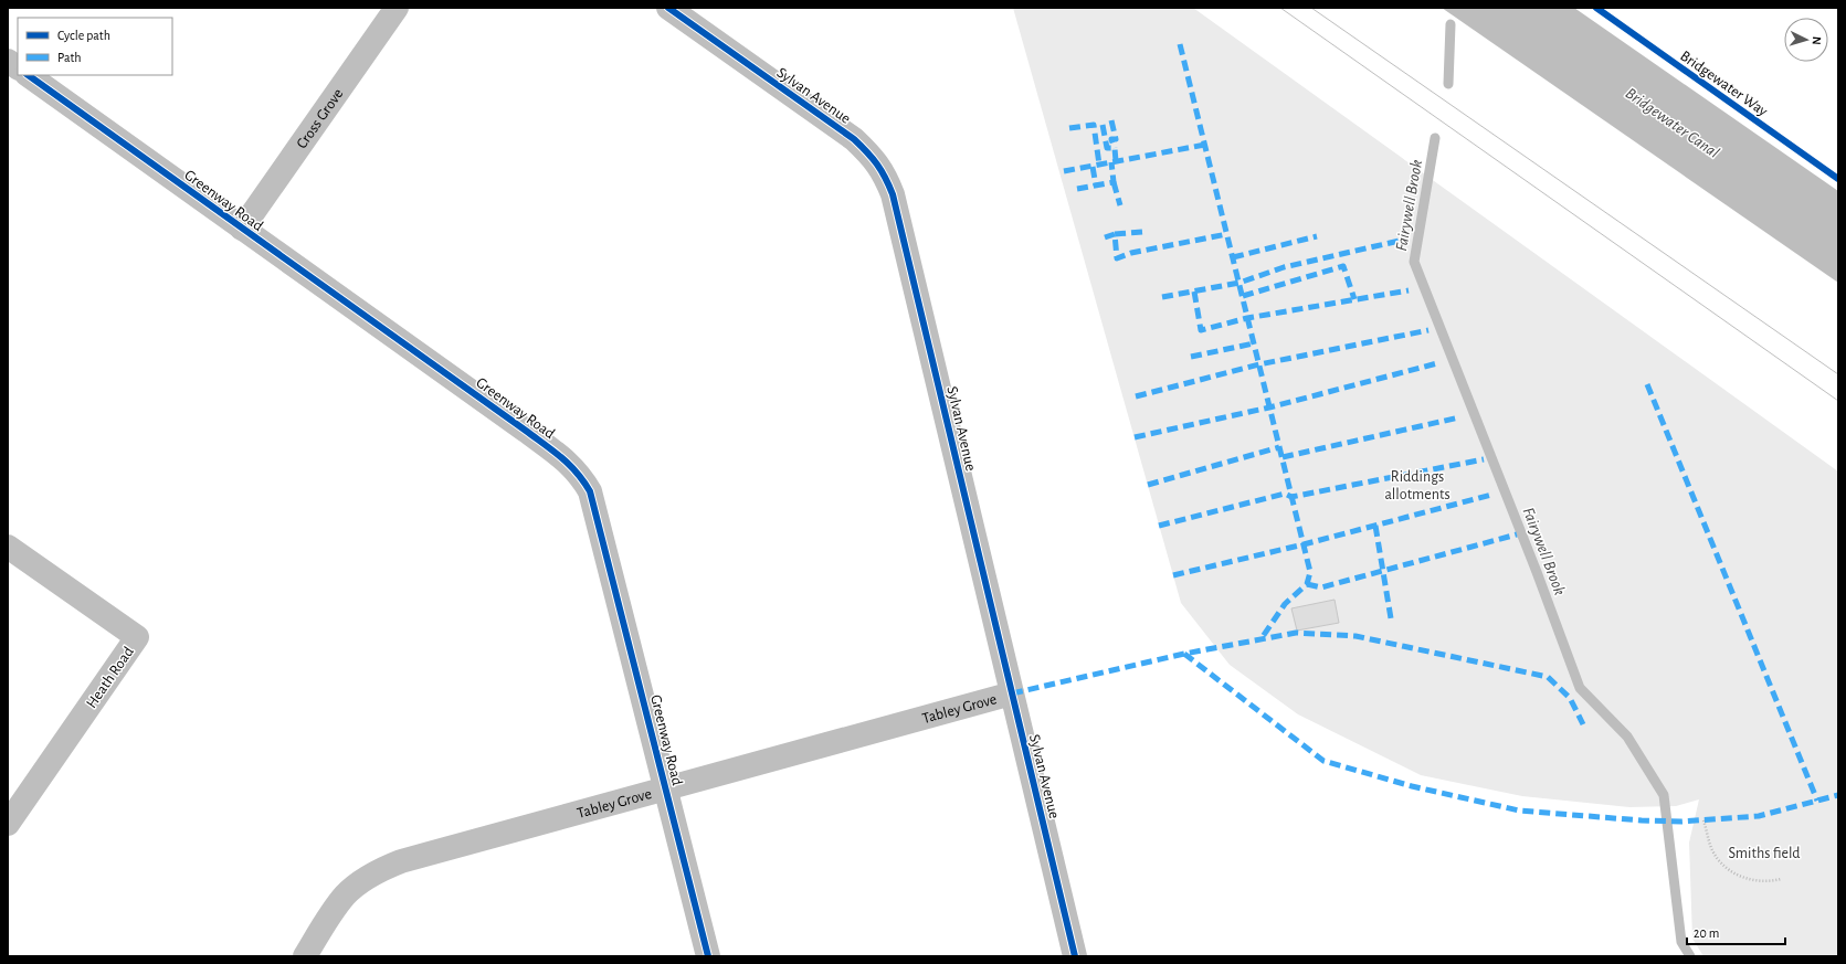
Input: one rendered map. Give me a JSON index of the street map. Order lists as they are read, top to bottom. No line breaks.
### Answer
{"streets":{"street":["Sylvan Avenue","Cross Grove","Greenway Road","Heath Road","Tabley Grove"],"cycle path":["Bridgewater Way"]},"crossings":[["Sylvan Avenue","Tabley Grove"],["Cross Grove","Greenway Road"],["Greenway Road","Tabley Grove"]],"water":["Bridgewater Canal","Fairywell Brook"],"parks":["Riddings allotments","Smiths field"],"legend":["Cycle path","Path"],"scale_bar":"20 m","north":"right"}
